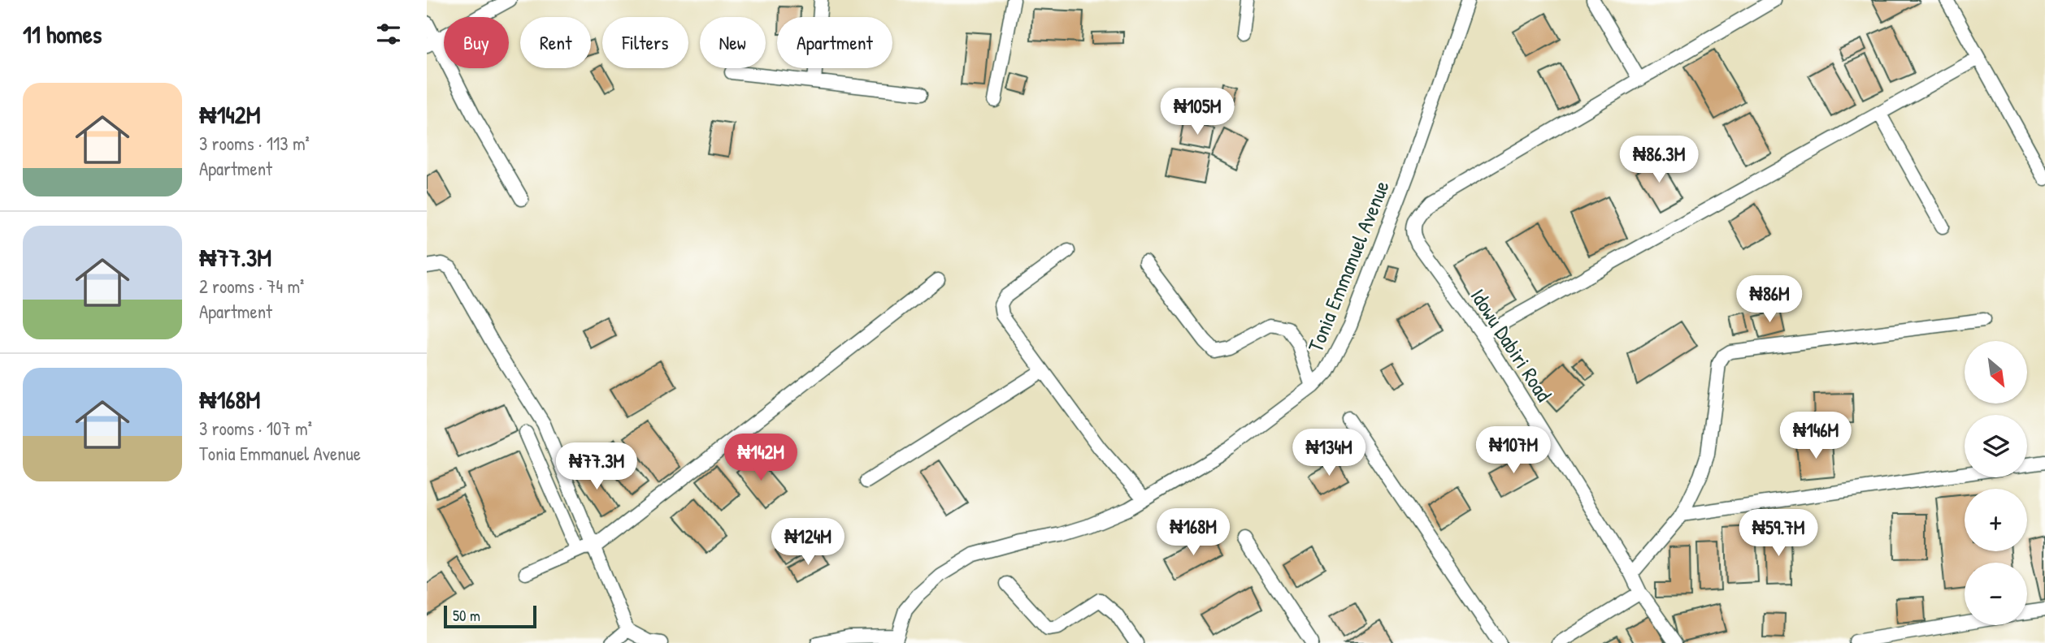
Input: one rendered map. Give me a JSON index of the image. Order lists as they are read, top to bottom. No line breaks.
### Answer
{"streets":{"street":["Tonia Emmanuel Avenue","Idowu Dabiri Road"]},"scale_bar":"50 m","north":"bottom right","page":{"heading":"11 homes","chip":["Buy","Rent","Filters","New","Apartment"],"list":[{"name":"₦142M","note":"3 rooms · 113 m² · Apartment"},{"name":"₦77.3M","note":"2 rooms · 74 m² · Apartment"},{"name":"₦168M","note":"3 rooms · 107 m² · Tonia Emmanuel Avenue"}],"price":["₦105M","₦86.3M","₦86M","₦146M","₦107M","₦134M","₦142M","₦77.3M","₦168M","₦59.7M","₦124M"],"map_buttons":["+","−"],"scale":"50 m"}}
